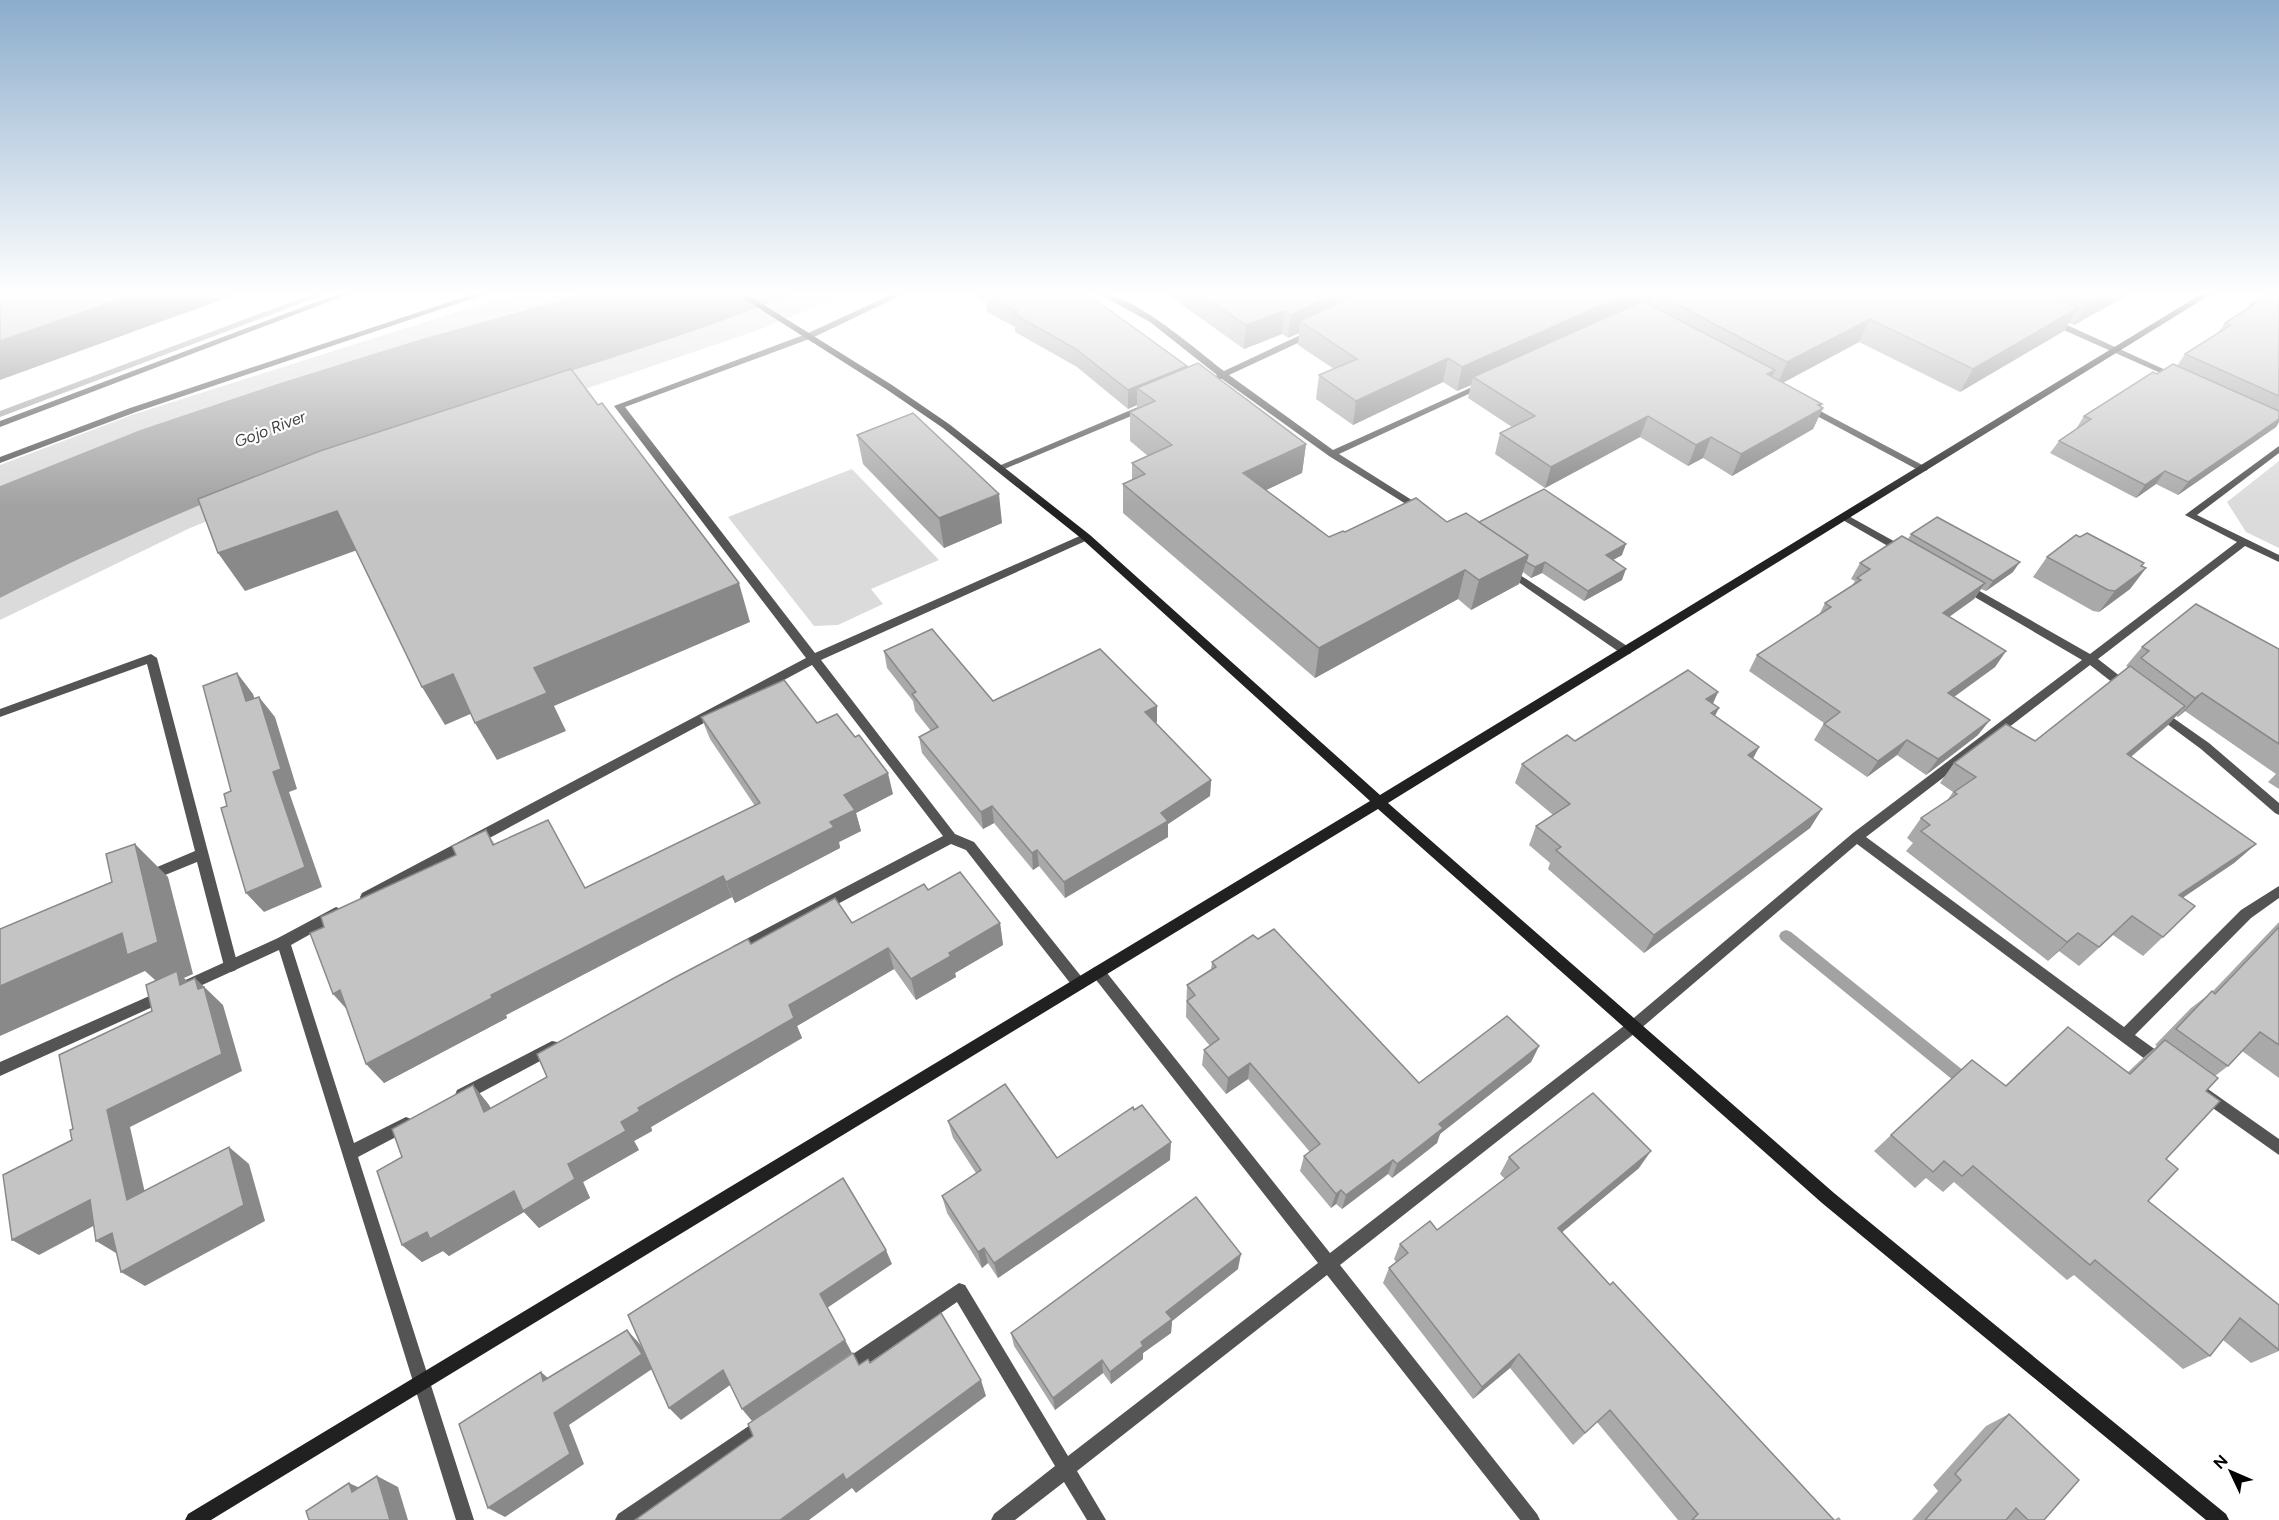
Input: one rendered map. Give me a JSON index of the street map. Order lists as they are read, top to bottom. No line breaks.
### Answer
{"water":["Gojo River"],"north":"top left"}
